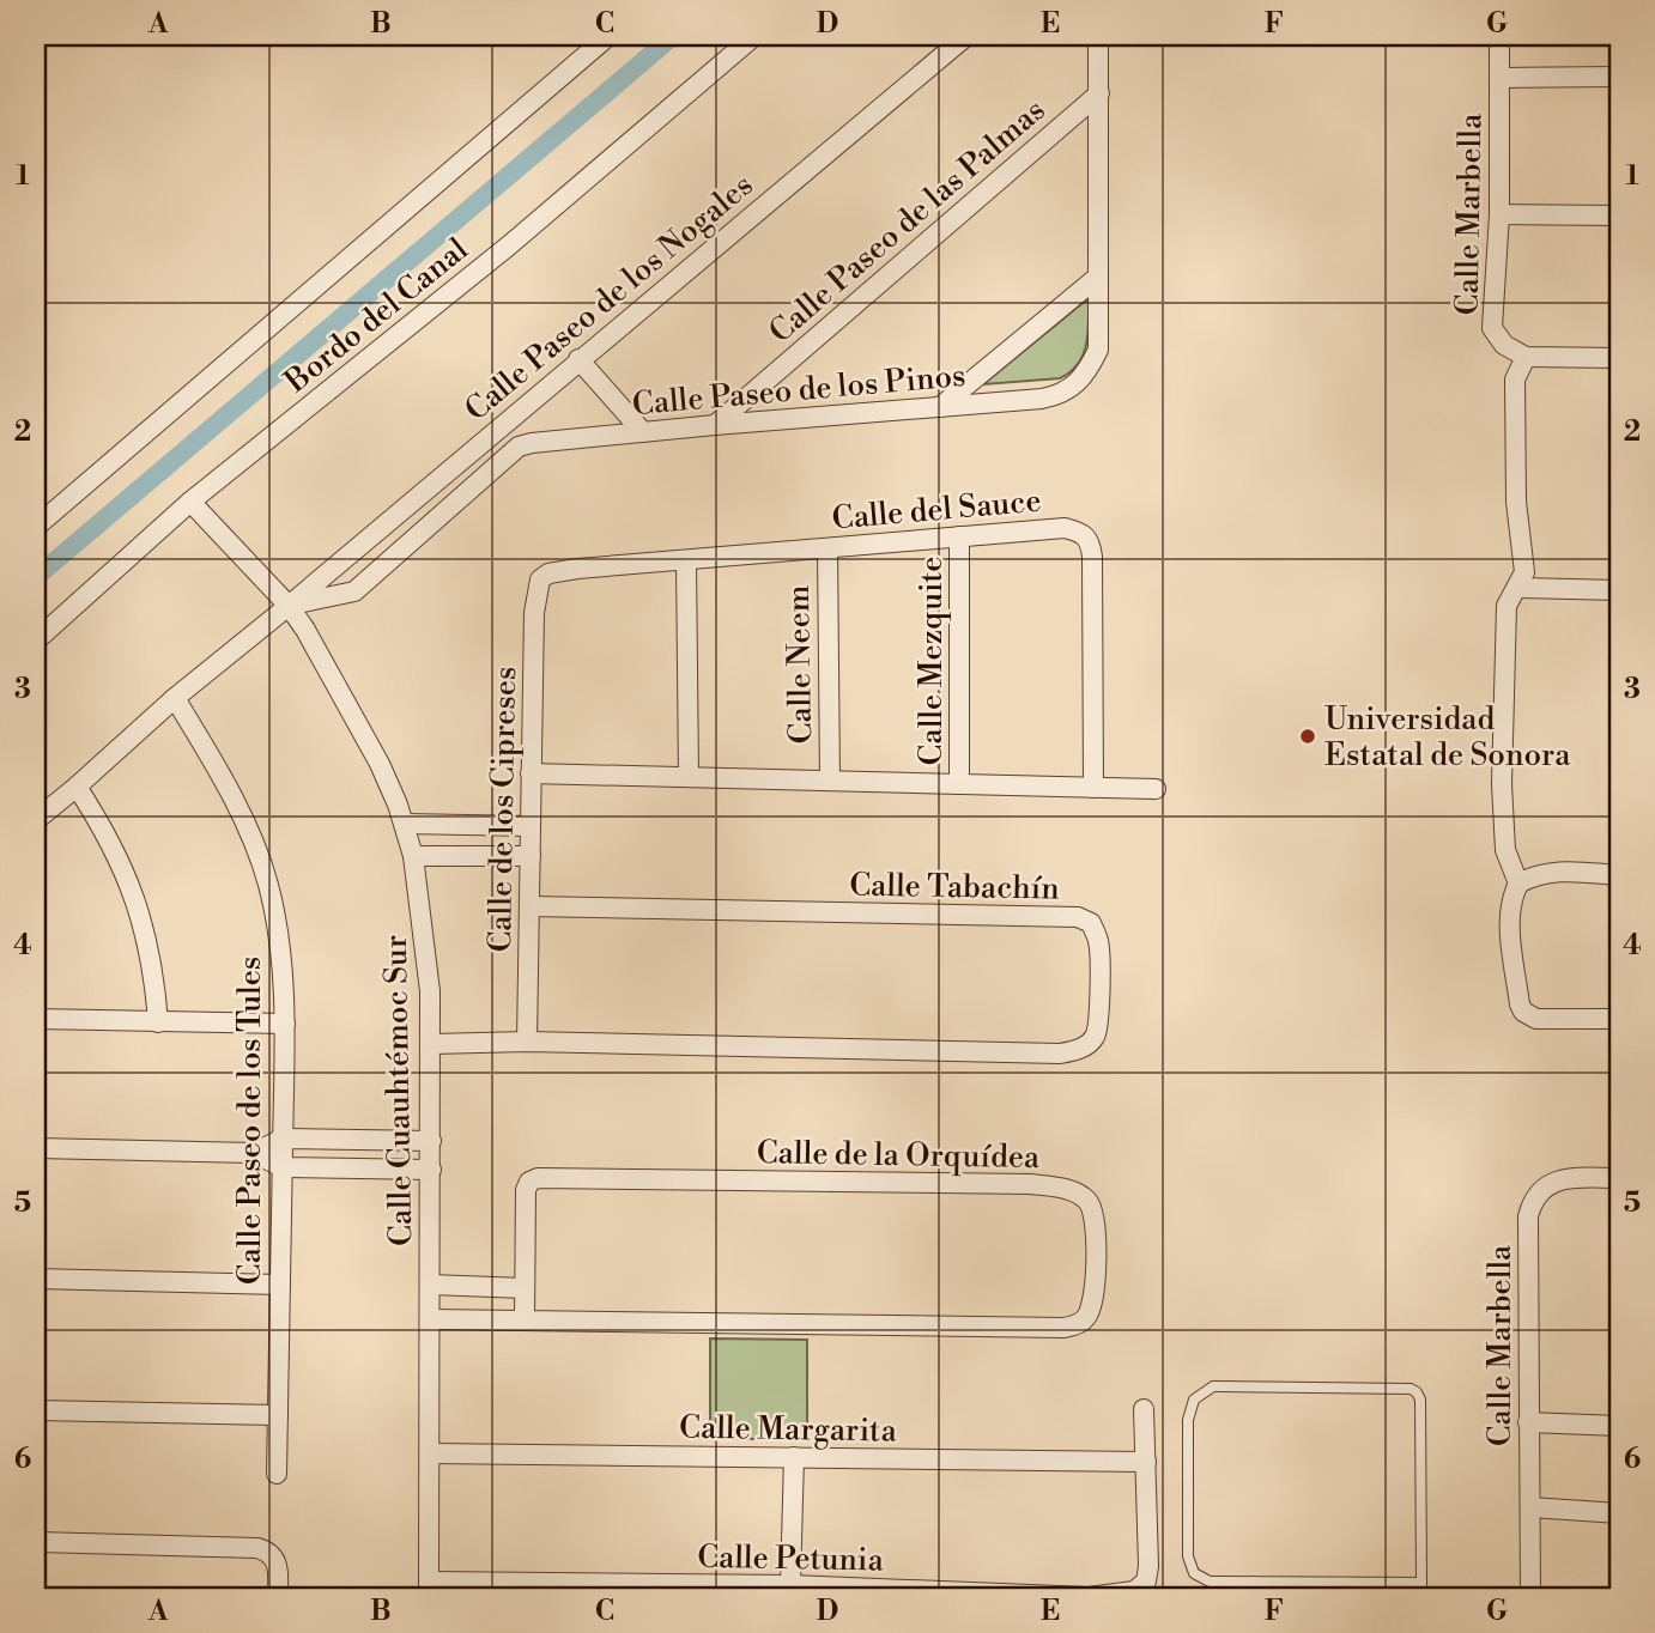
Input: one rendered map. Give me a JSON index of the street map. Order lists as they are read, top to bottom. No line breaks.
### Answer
{"streets":{"street":["Calle Marbella","Calle Paseo de las Palmas","Calle Paseo de los Nogales","Bordo del Canal","Calle Paseo de los Pinos","Calle del Sauce","Calle Mezquite","Calle Neem","Calle de los Cipreses","Calle Tabachín","Calle Cuauhtémoc Sur","Calle Paseo de los Tules","Calle de la Orquídea","Calle Margarita","Calle Petunia"]},"crossings":[["Calle Paseo de las Palmas","Calle Paseo de los Pinos"],["Calle Paseo de los Nogales","Calle Paseo de los Pinos"],["Calle Paseo de los Nogales","Calle Cuauhtémoc Sur"],["Calle Paseo de los Nogales","Calle Paseo de los Tules"],["Bordo del Canal","Calle Cuauhtémoc Sur"],["Calle del Sauce","Calle Mezquite"],["Calle del Sauce","Calle Neem"],["Calle del Sauce","Calle de los Cipreses"],["Calle de los Cipreses","Calle Tabachín"],["Calle Cuauhtémoc Sur","Calle de la Orquídea"],["Calle Cuauhtémoc Sur","Calle Margarita"],["Calle Cuauhtémoc Sur","Calle Petunia"],["Calle Margarita","Calle Petunia"]],"places":["Universidad Estatal de Sonora"],"grid":{"columns":["A","B","C","D","E","F","G"],"rows":["1","2","3","4","5","6"]}}
